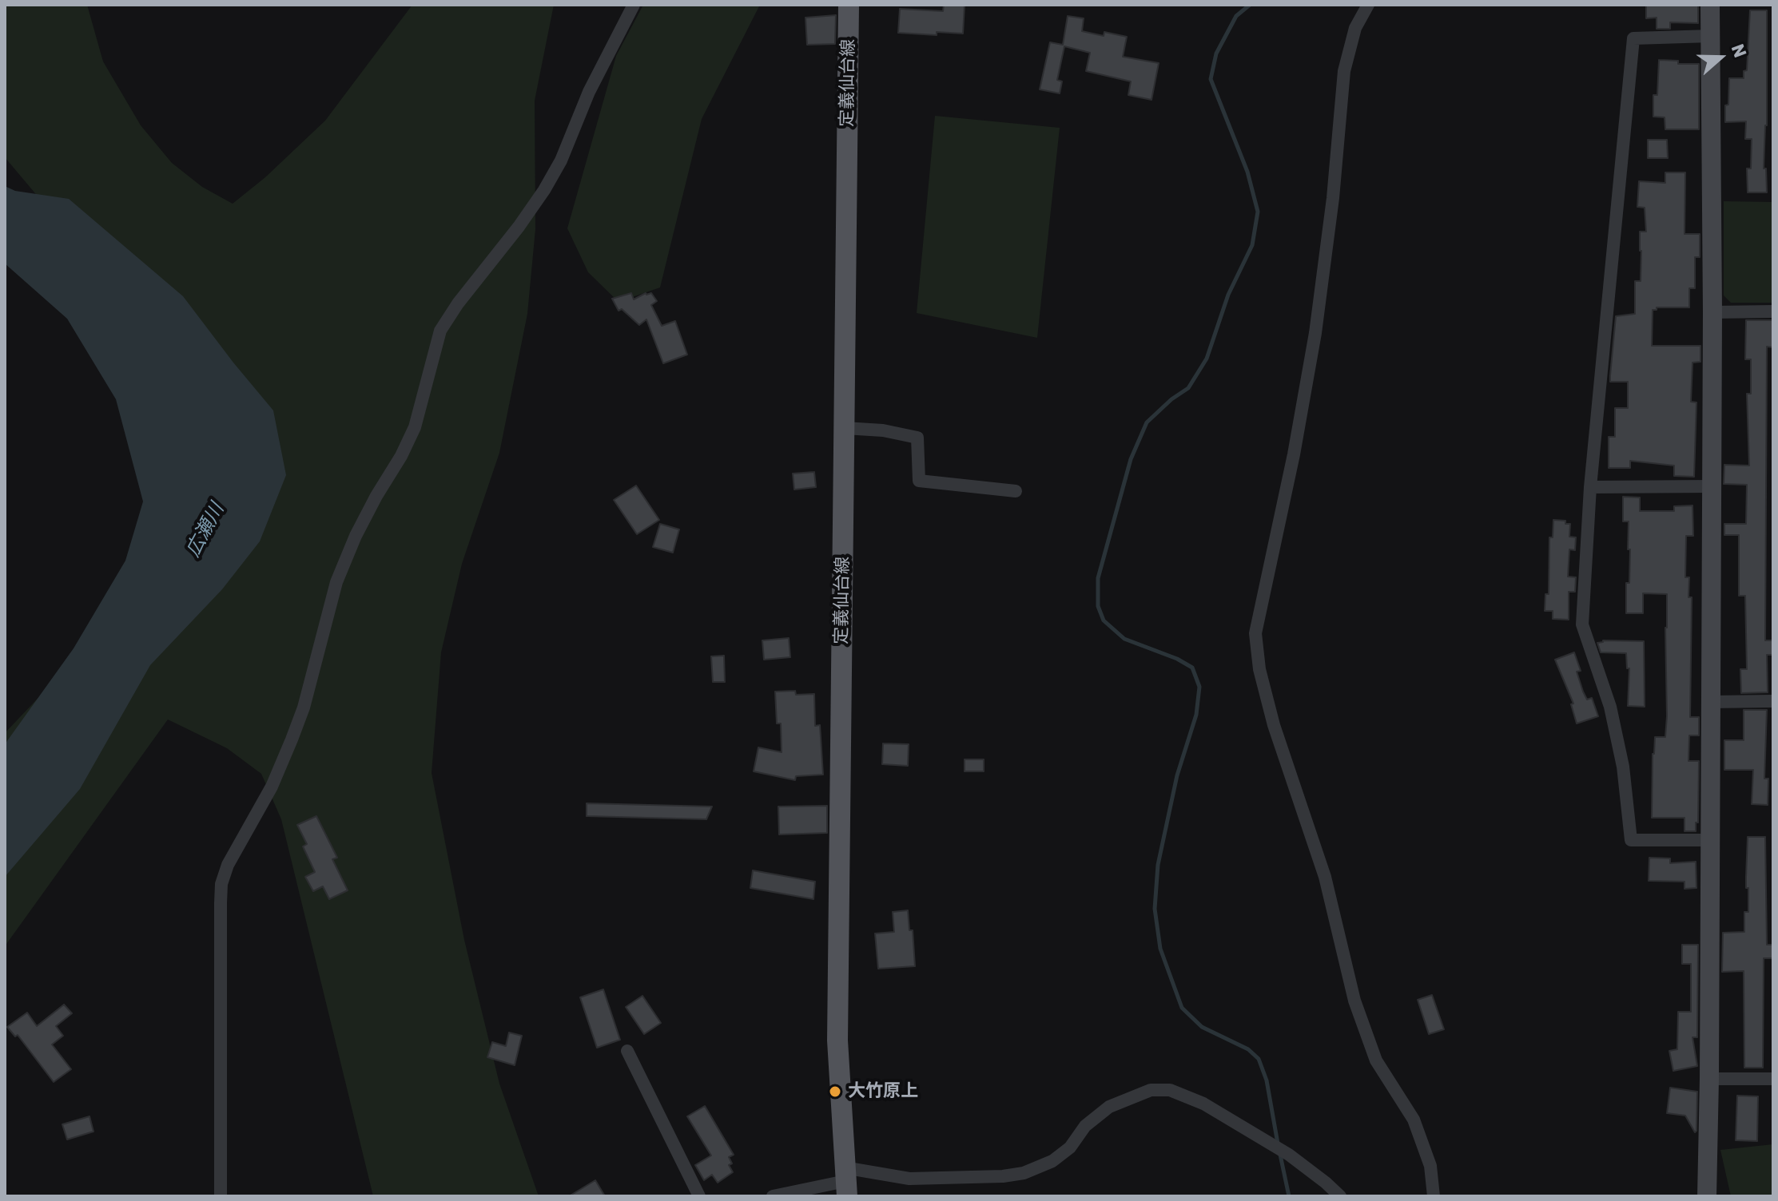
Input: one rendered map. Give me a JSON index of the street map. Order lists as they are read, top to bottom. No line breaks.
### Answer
{"streets":{"main road":["定義仙台線"]},"water":["広瀬川"],"places":["大竹原上"],"north":"right"}
